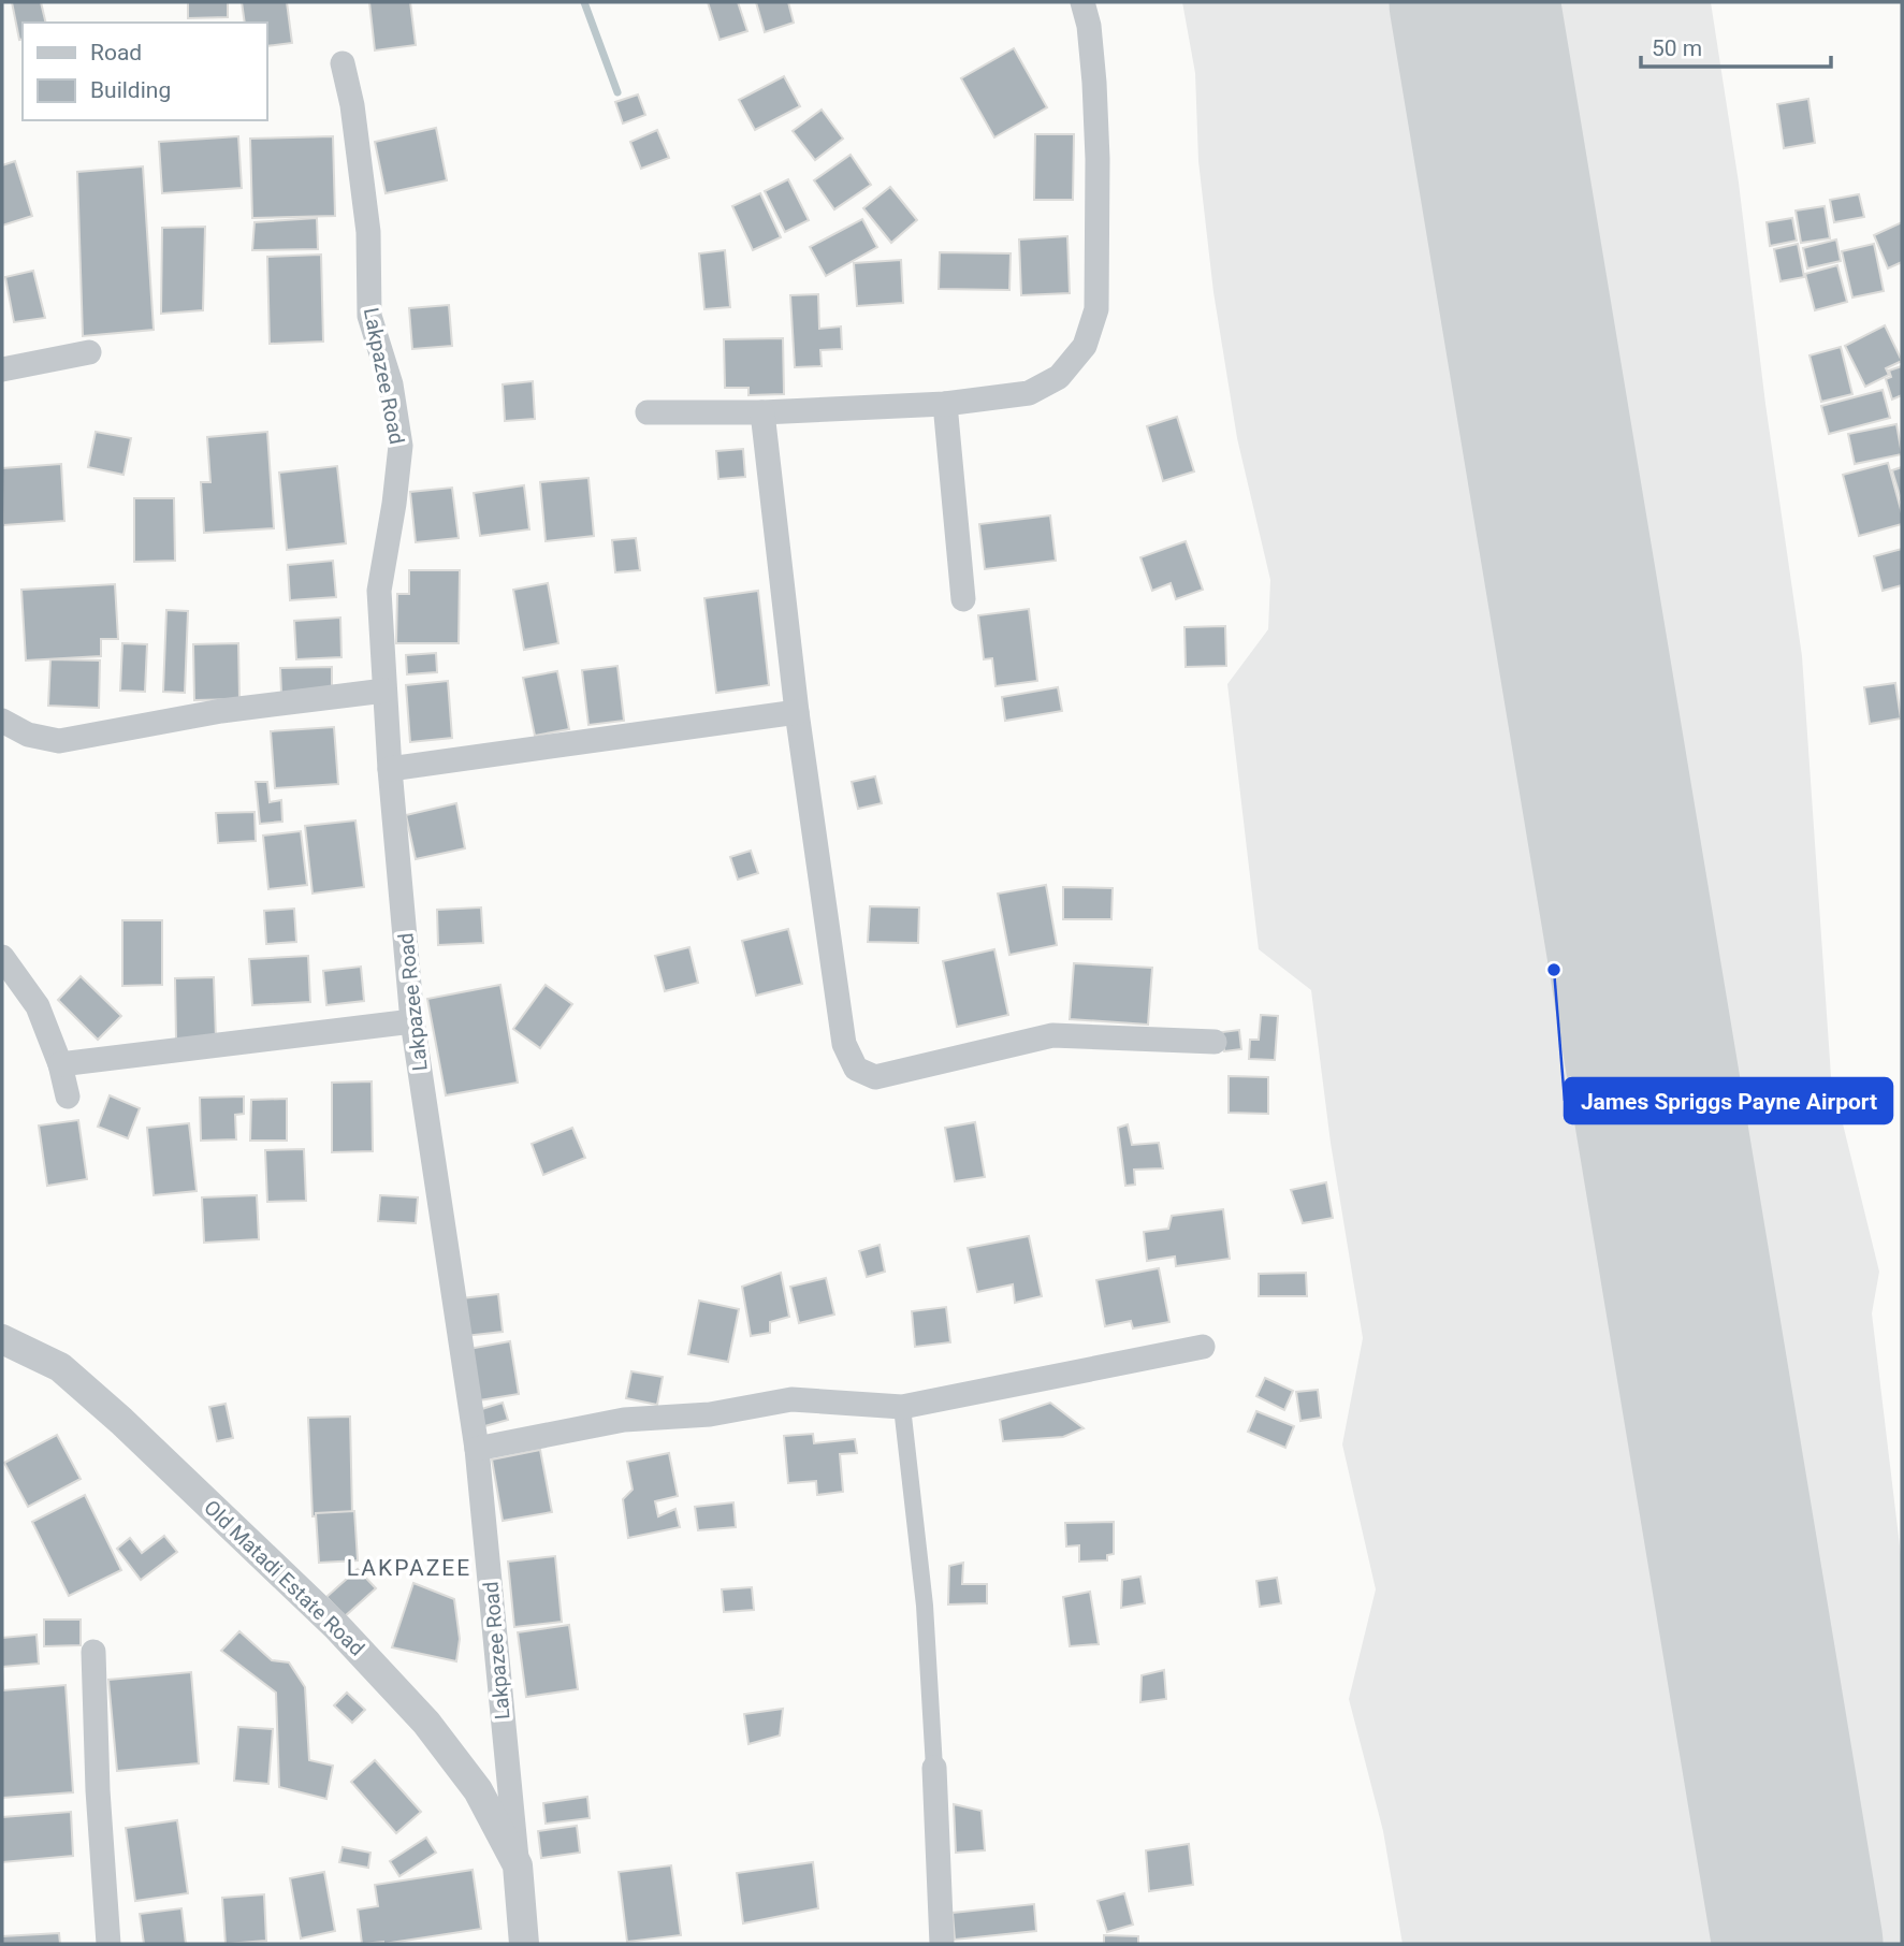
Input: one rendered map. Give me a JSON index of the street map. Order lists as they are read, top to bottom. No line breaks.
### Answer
{"streets":{"street":["Lakpazee Road","Old Matadi Estate Road"]},"crossings":[["Lakpazee Road","Old Matadi Estate Road"]],"districts":["LAKPAZEE"],"places":["James Spriggs Payne Airport"],"legend":["Road","Building"],"scale_bar":"50 m"}
